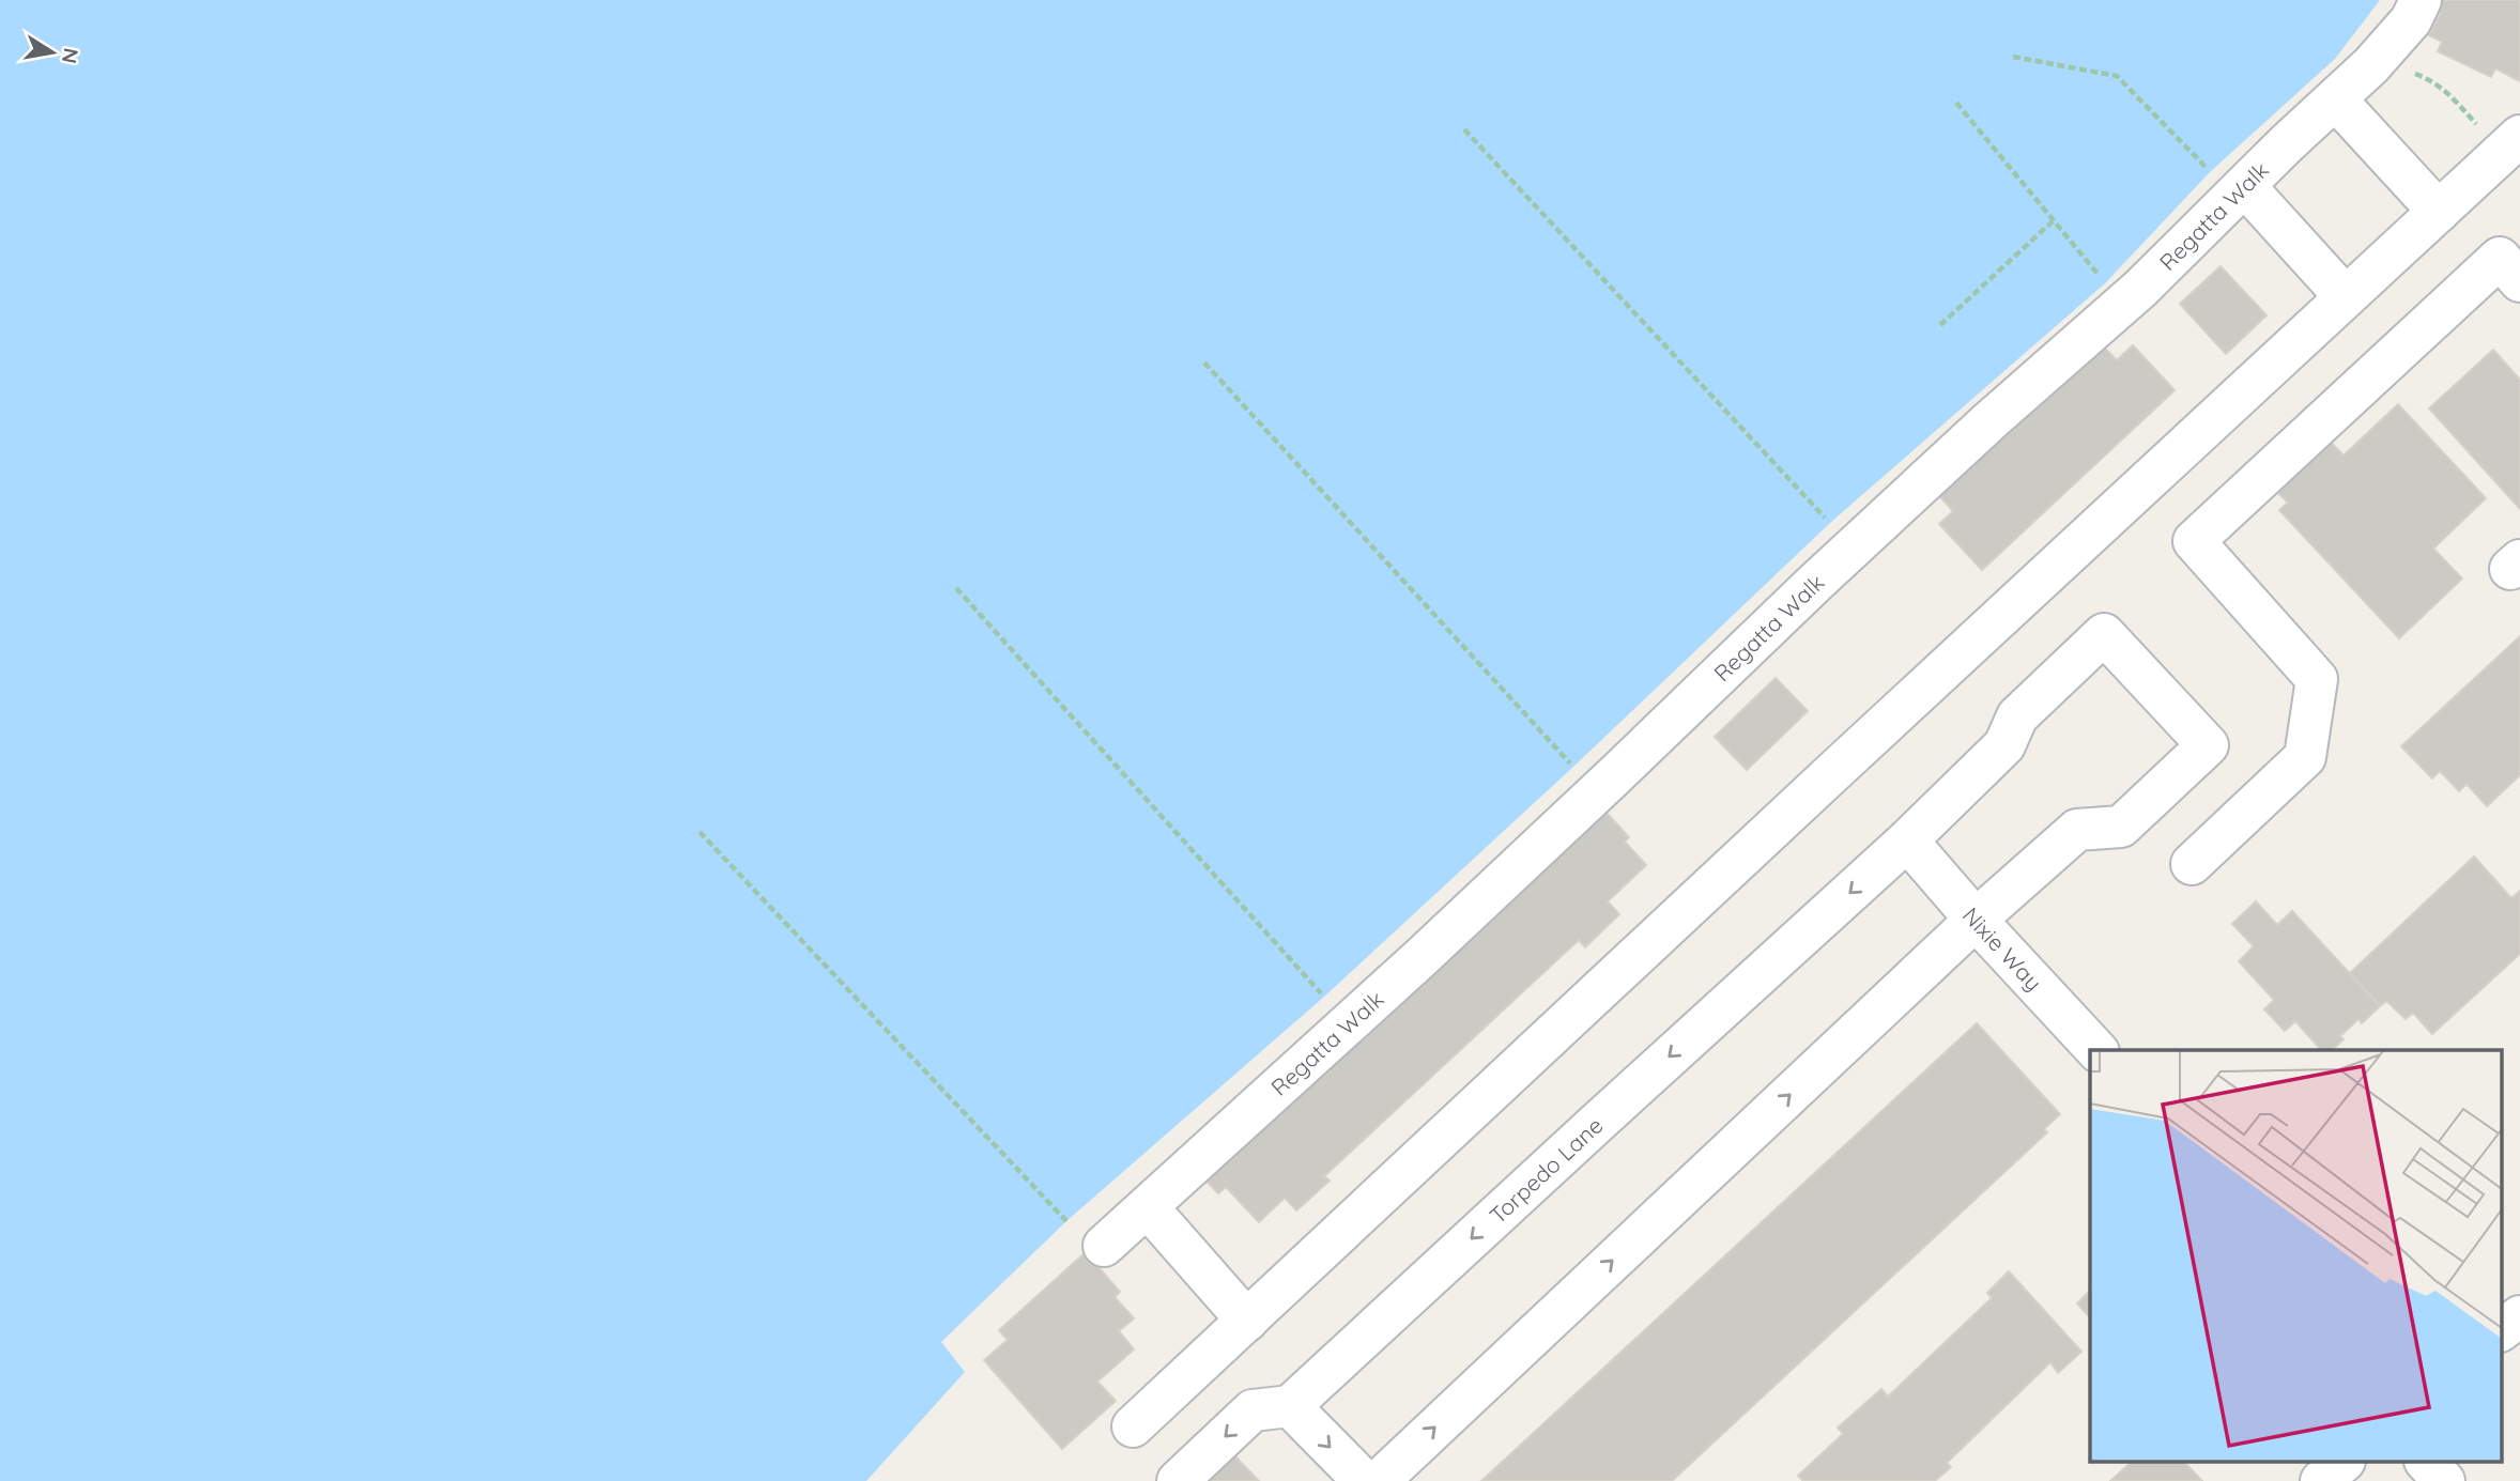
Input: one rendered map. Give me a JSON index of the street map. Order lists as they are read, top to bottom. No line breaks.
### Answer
{"streets":{"street":["Regatta Walk","Nixie Way","Torpedo Lane"]},"crossings":[["Nixie Way","Torpedo Lane"]],"north":"right"}
